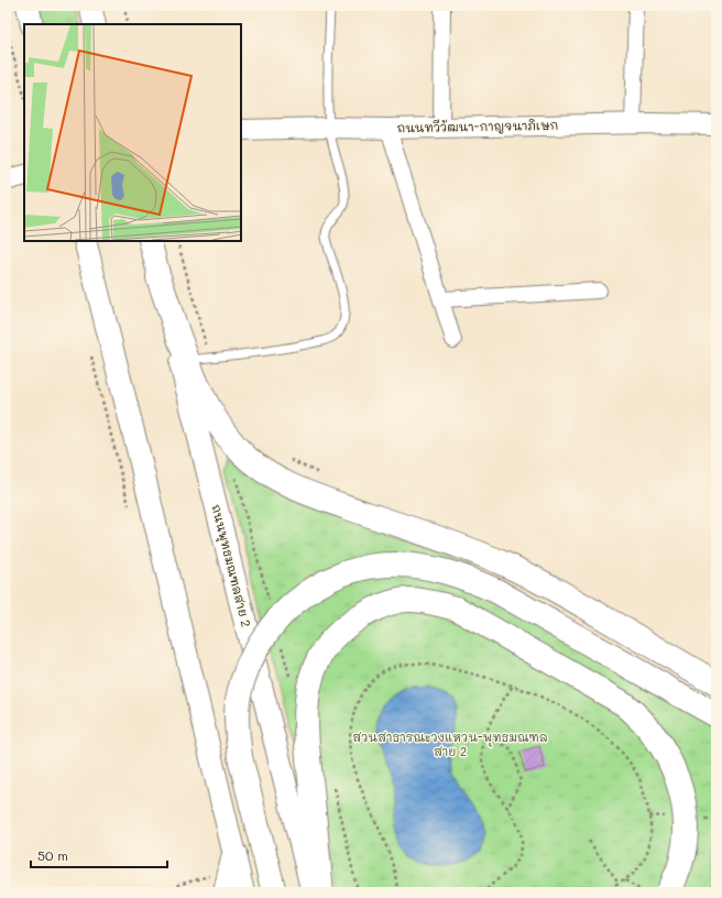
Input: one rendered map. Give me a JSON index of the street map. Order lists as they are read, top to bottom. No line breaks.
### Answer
{"streets":{"main road":["ถนนพุทธมณฑลสาย 2"],"street":["ถนนทวีวัฒนา-กาญจนาภิเษก"]},"parks":["สวนสาธารณะวงแหวน-พุทธมณฑล สาย 2"],"scale_bar":"50 m"}
